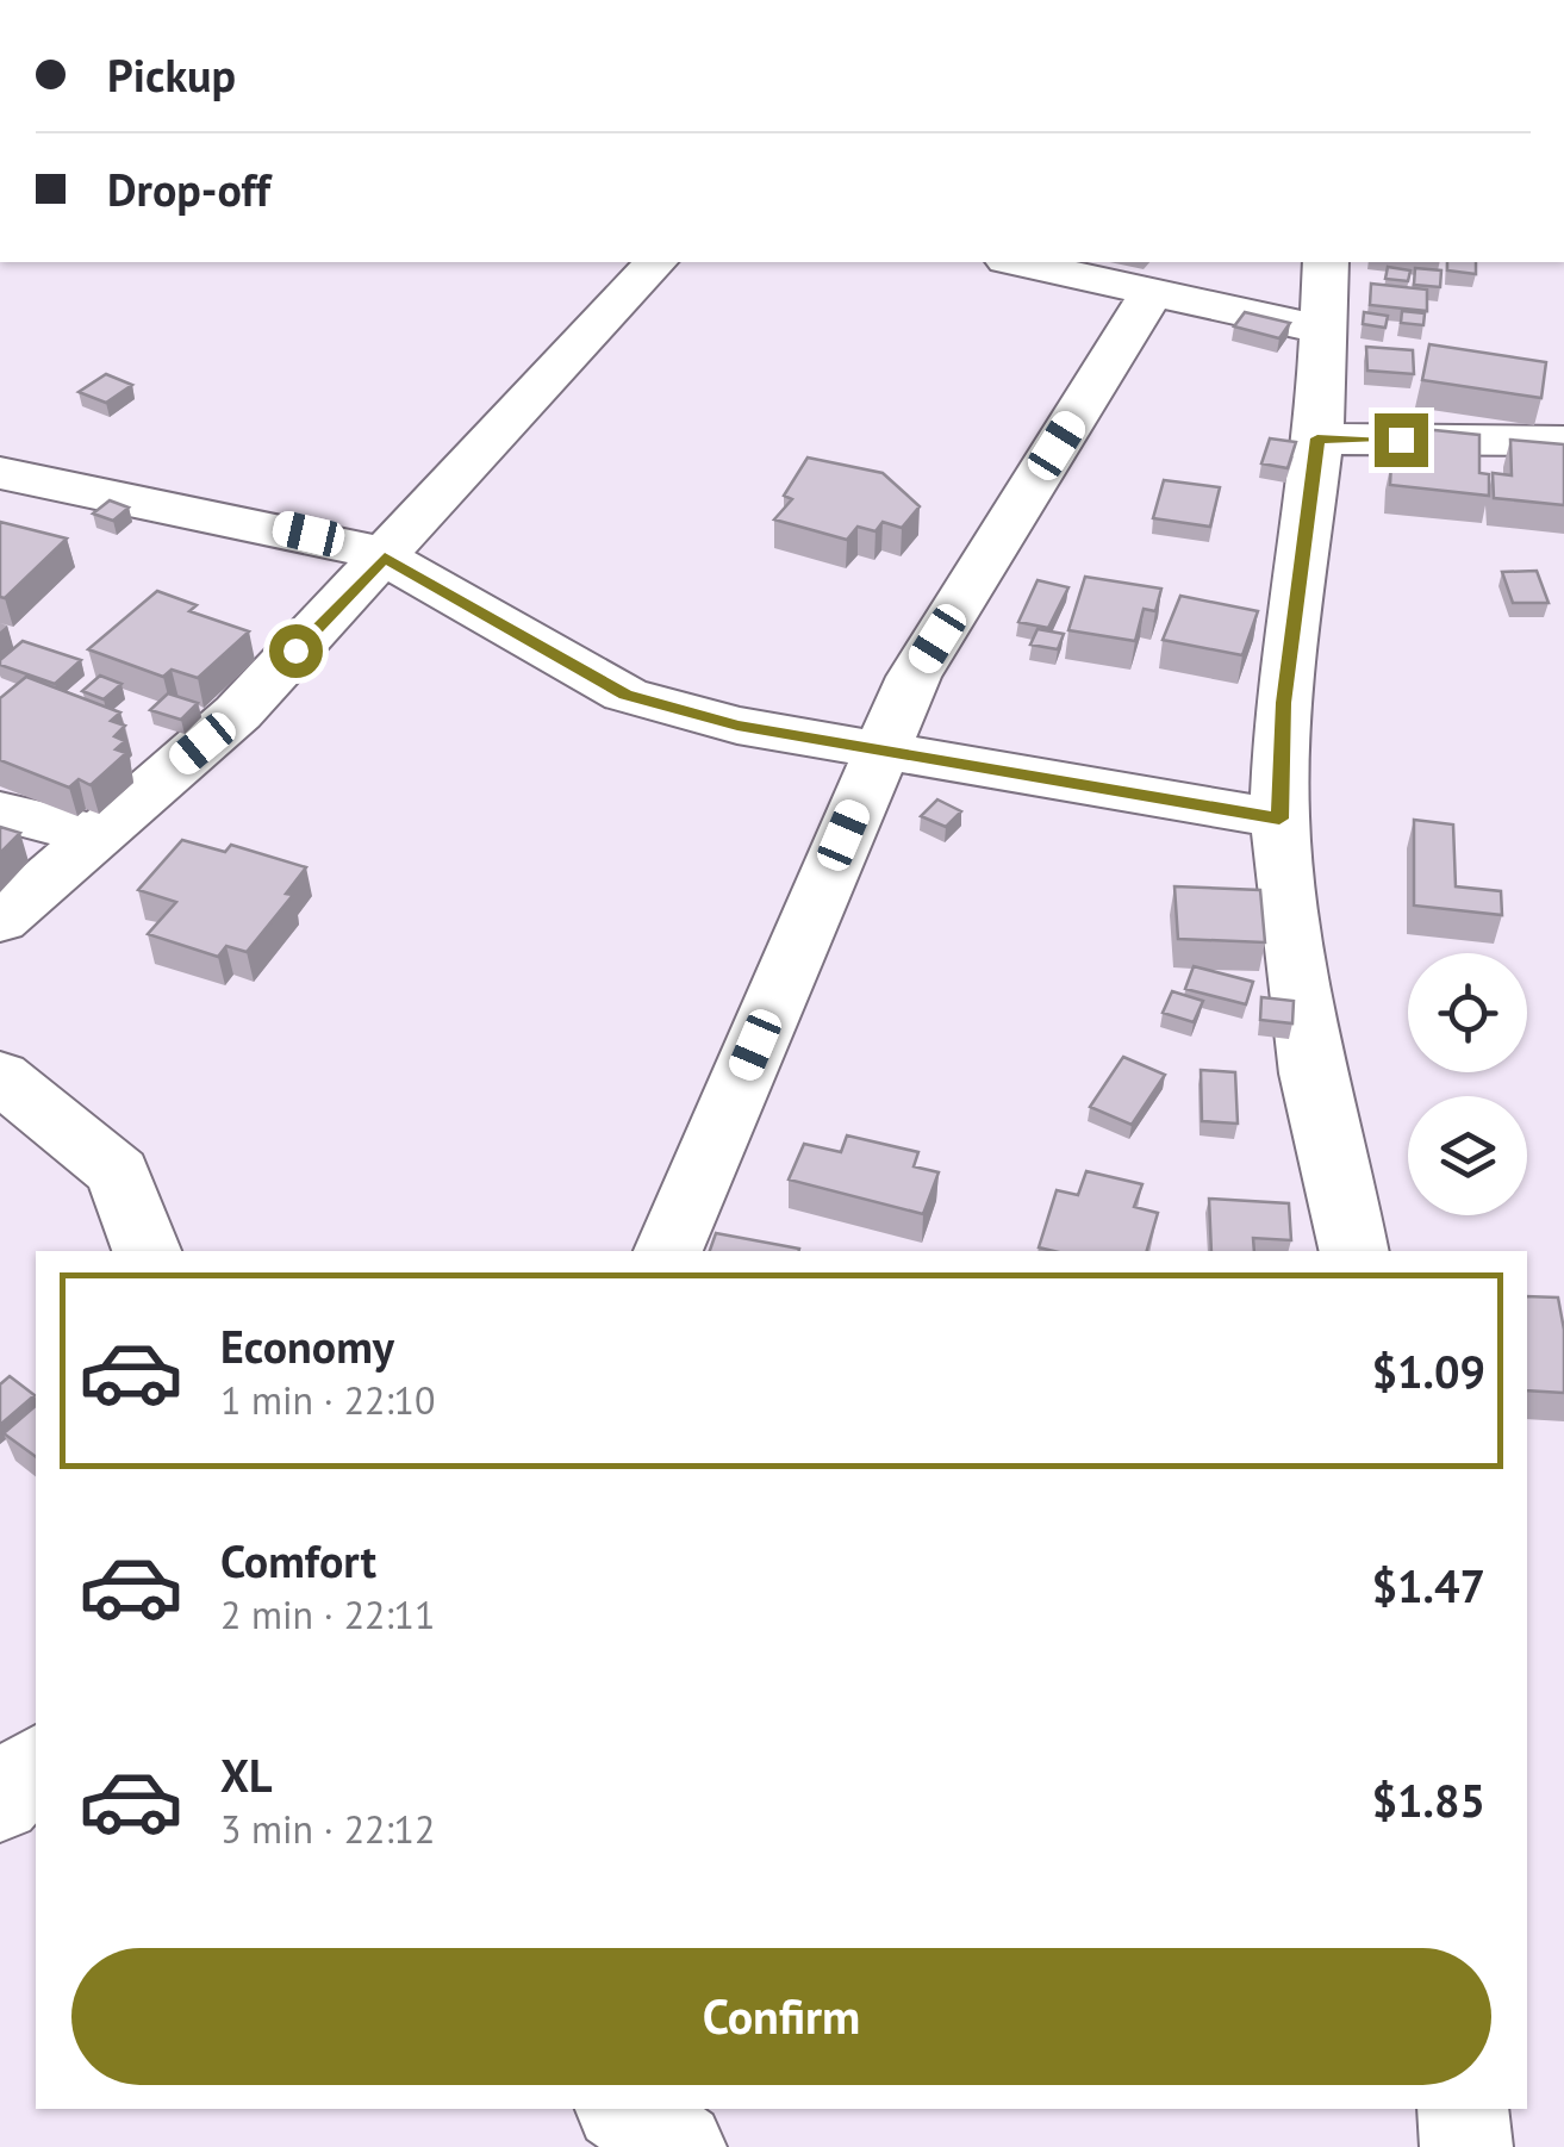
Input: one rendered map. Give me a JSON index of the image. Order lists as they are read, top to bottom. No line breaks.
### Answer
{"page":{"banner":["Pickup","Drop-off"],"list":[{"name":"Economy","note":"1 min · 22:10","value":"$1.09"},{"name":"Comfort","note":"2 min · 22:11","value":"$1.47"},{"name":"XL","note":"3 min · 22:12","value":"$1.85"}],"buttons":"Confirm"}}
